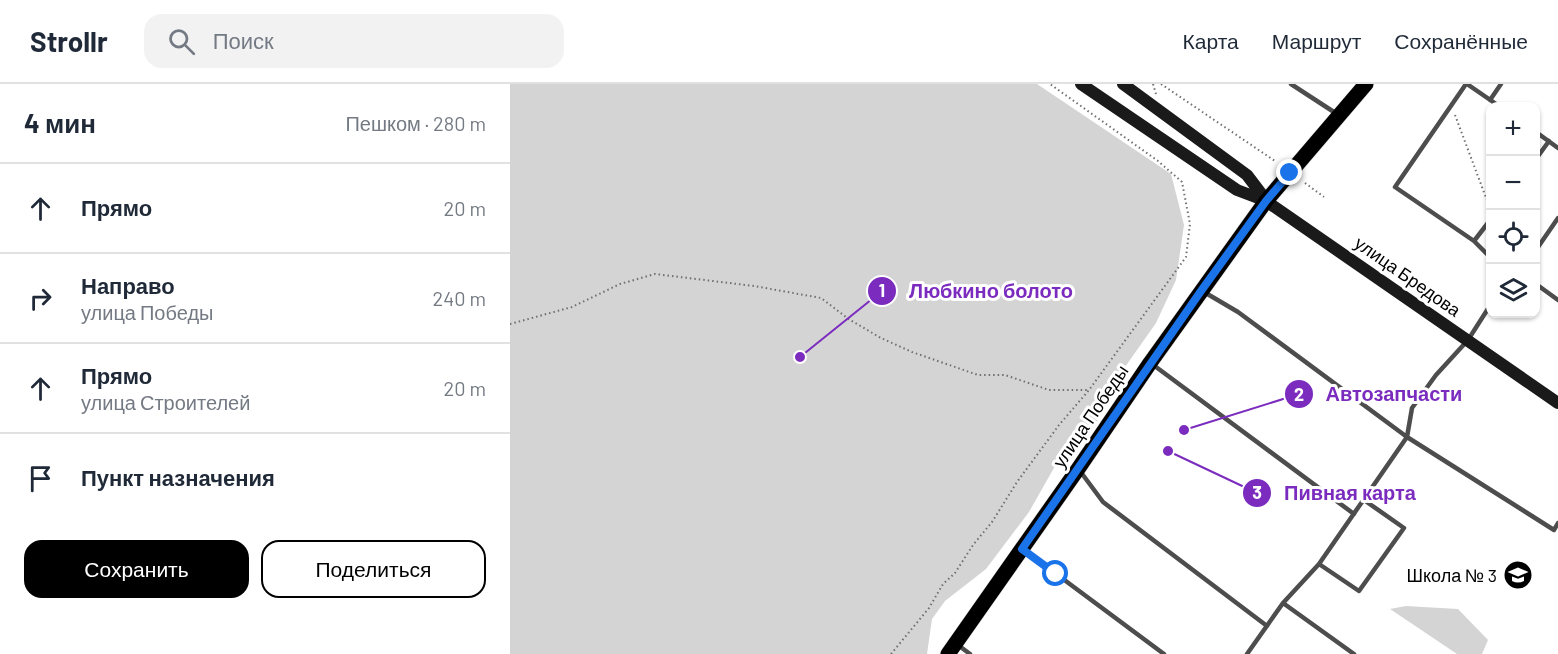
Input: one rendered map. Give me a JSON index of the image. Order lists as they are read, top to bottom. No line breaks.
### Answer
{"streets":{"main road":["улица Бредова","улица Победы"]},"crossings":[["улица Бредова","улица Победы"]],"places":{"other":["Любкино болото","Автозапчасти","Пивная карта"],"school or university":["Школа № 3"]},"page":{"header":"Strollr","search":"Поиск","nav":["Карта","Маршрут","Сохранённые"],"heading":["4 мин","Пешком · 280 m"],"map_buttons":["+","−"],"list":[["Прямо","20 m"],["Направо","улица Победы","240 m"],["Прямо","улица Строителей","20 m"],"Пункт назначения"],"buttons":["Сохранить","Поделиться"]}}
